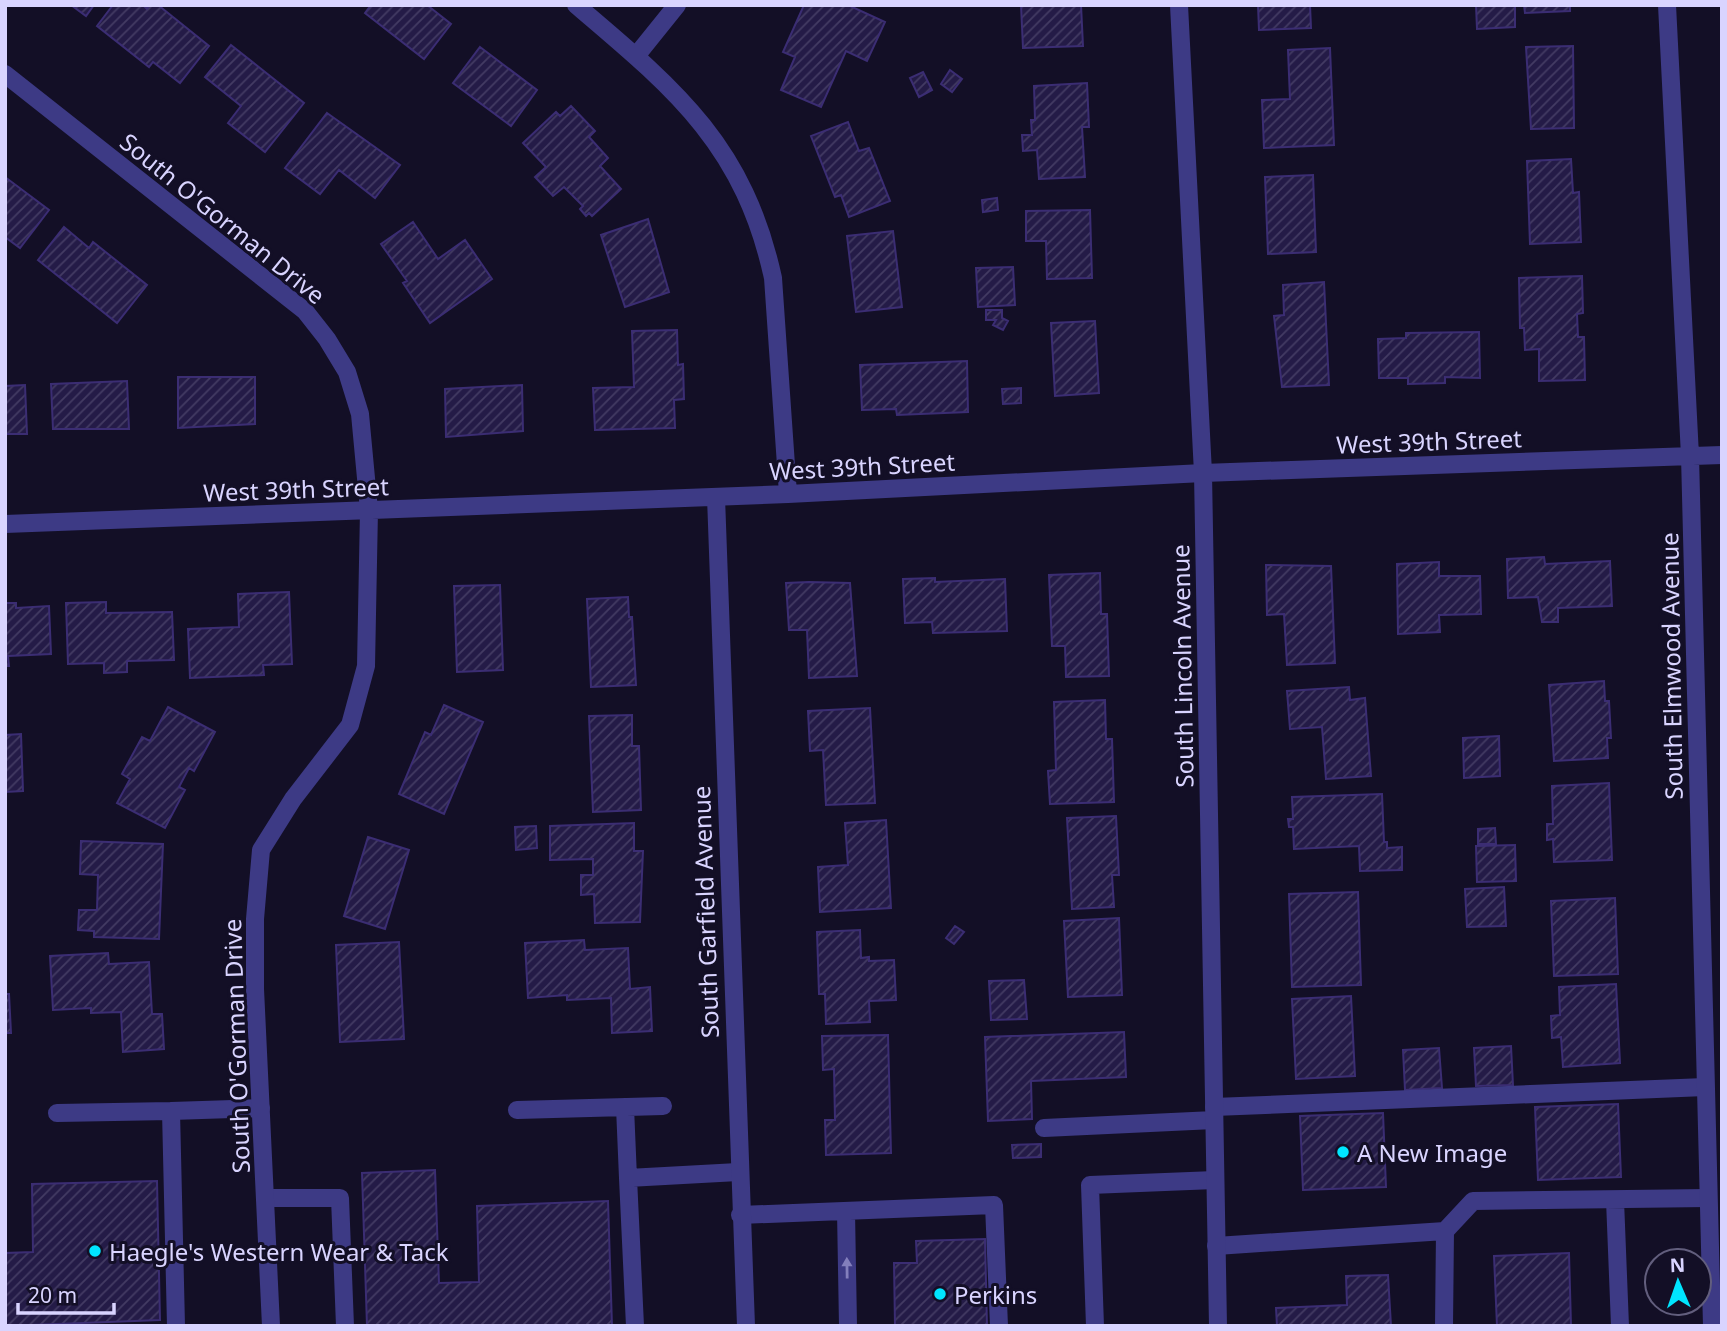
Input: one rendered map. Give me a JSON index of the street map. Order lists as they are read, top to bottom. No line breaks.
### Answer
{"streets":{"street":["South O'Gorman Drive","West 39th Street","South Lincoln Avenue","South Elmwood Avenue","South Garfield Avenue"]},"crossings":[["South O'Gorman Drive","West 39th Street"],["West 39th Street","South Lincoln Avenue"],["West 39th Street","South Elmwood Avenue"],["West 39th Street","South Garfield Avenue"]],"places":["A New Image","Haegle's Western Wear & Tack","Perkins"],"scale_bar":"20 m","north":"top"}
